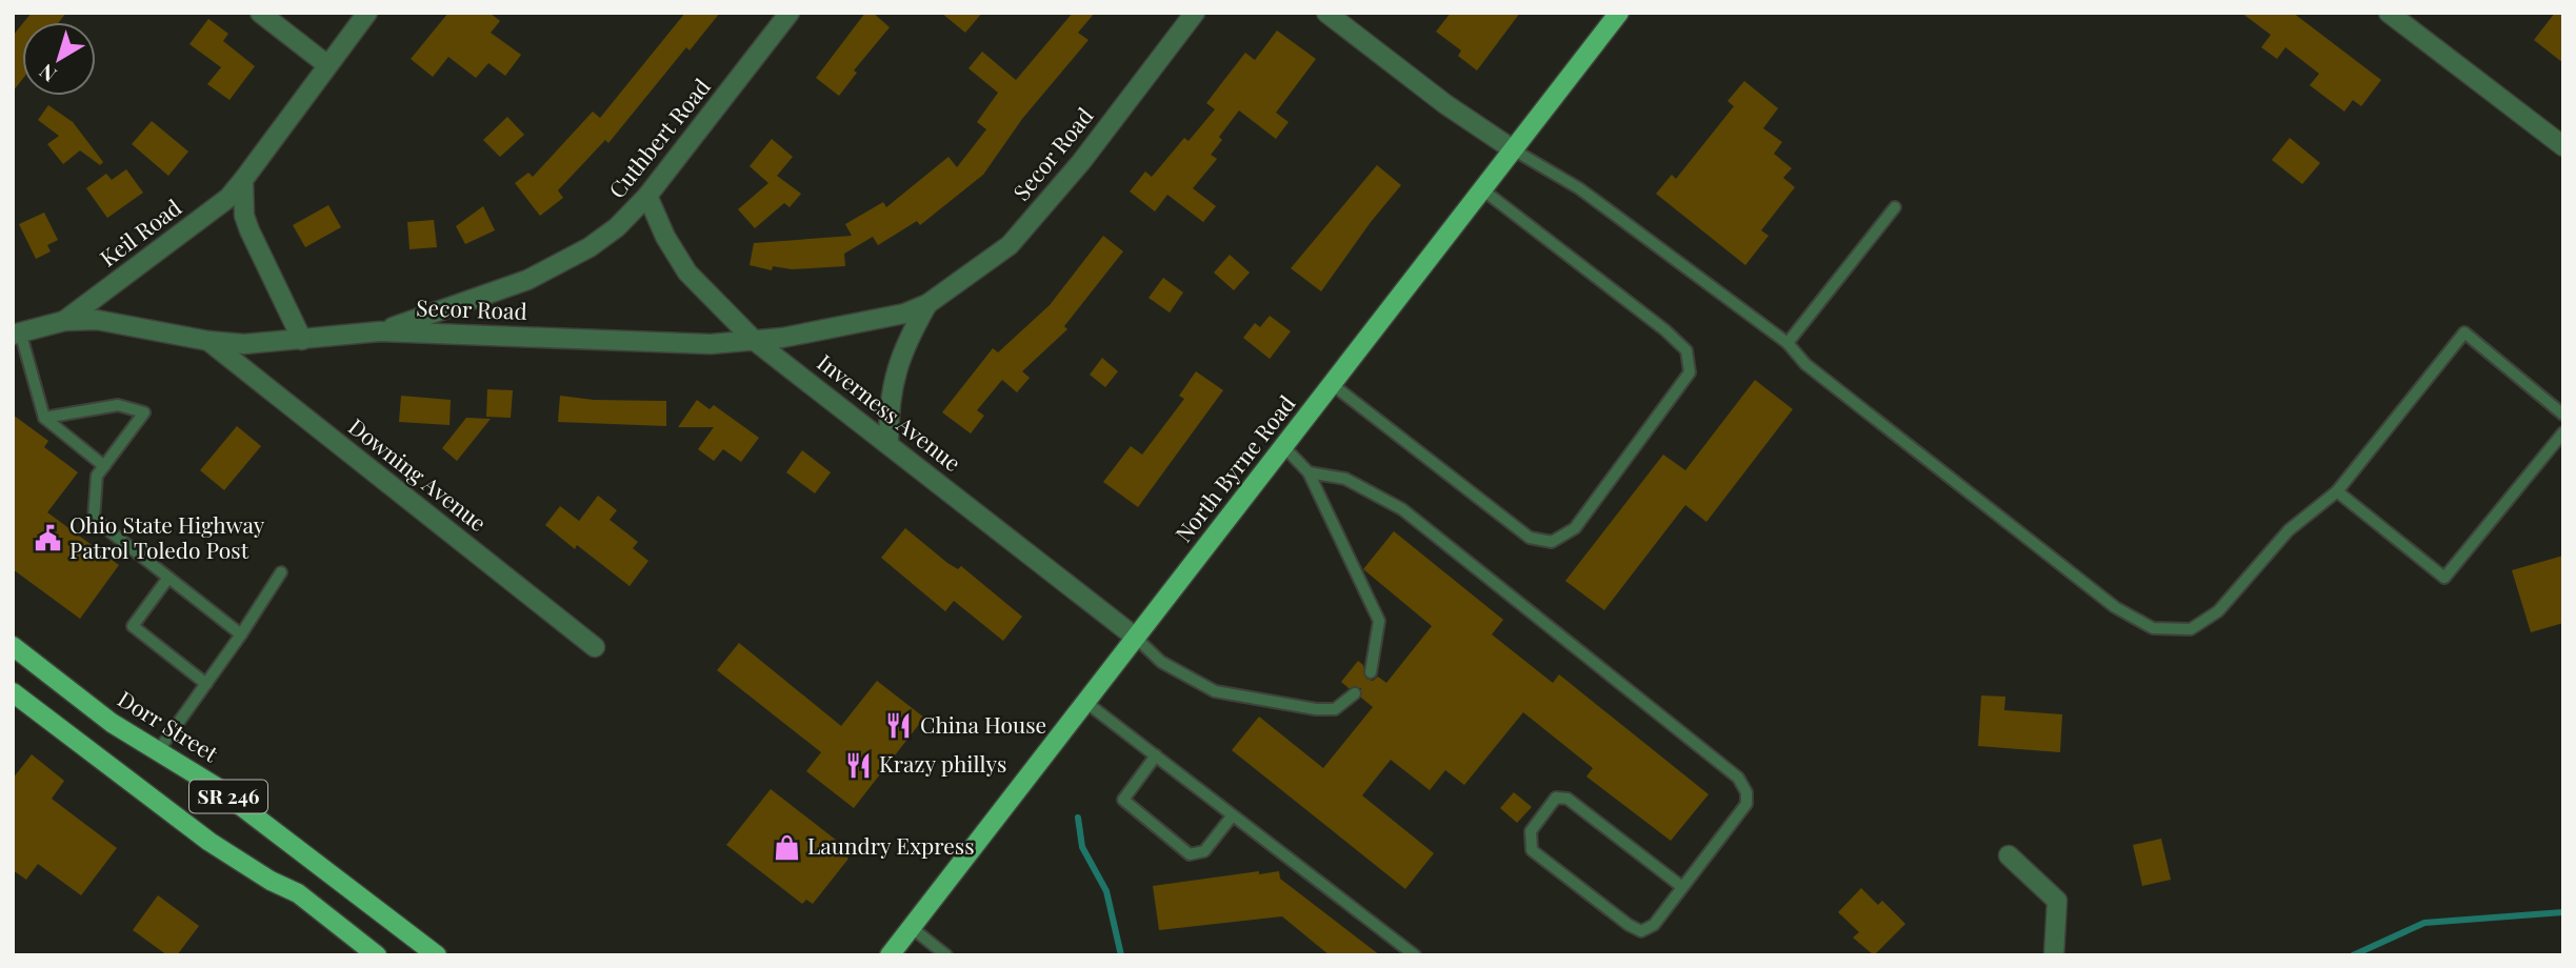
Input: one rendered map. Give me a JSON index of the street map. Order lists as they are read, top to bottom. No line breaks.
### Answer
{"streets":{"main road":["North Byrne Road","Dorr Street","SR 246"],"street":["Cuthbert Road","Secor Road","Keil Road","Inverness Avenue","Downing Avenue"]},"crossings":[["Cuthbert Road","Secor Road"],["Cuthbert Road","Inverness Avenue"],["Secor Road","Keil Road"],["Secor Road","Inverness Avenue"],["Secor Road","Downing Avenue"],["Inverness Avenue","North Byrne Road"]],"places":{"public building":["Ohio State Highway Patrol Toledo Post"],"restaurant":["China House","Krazy phillys"],"shop":["Laundry Express"]},"north":"bottom left"}
